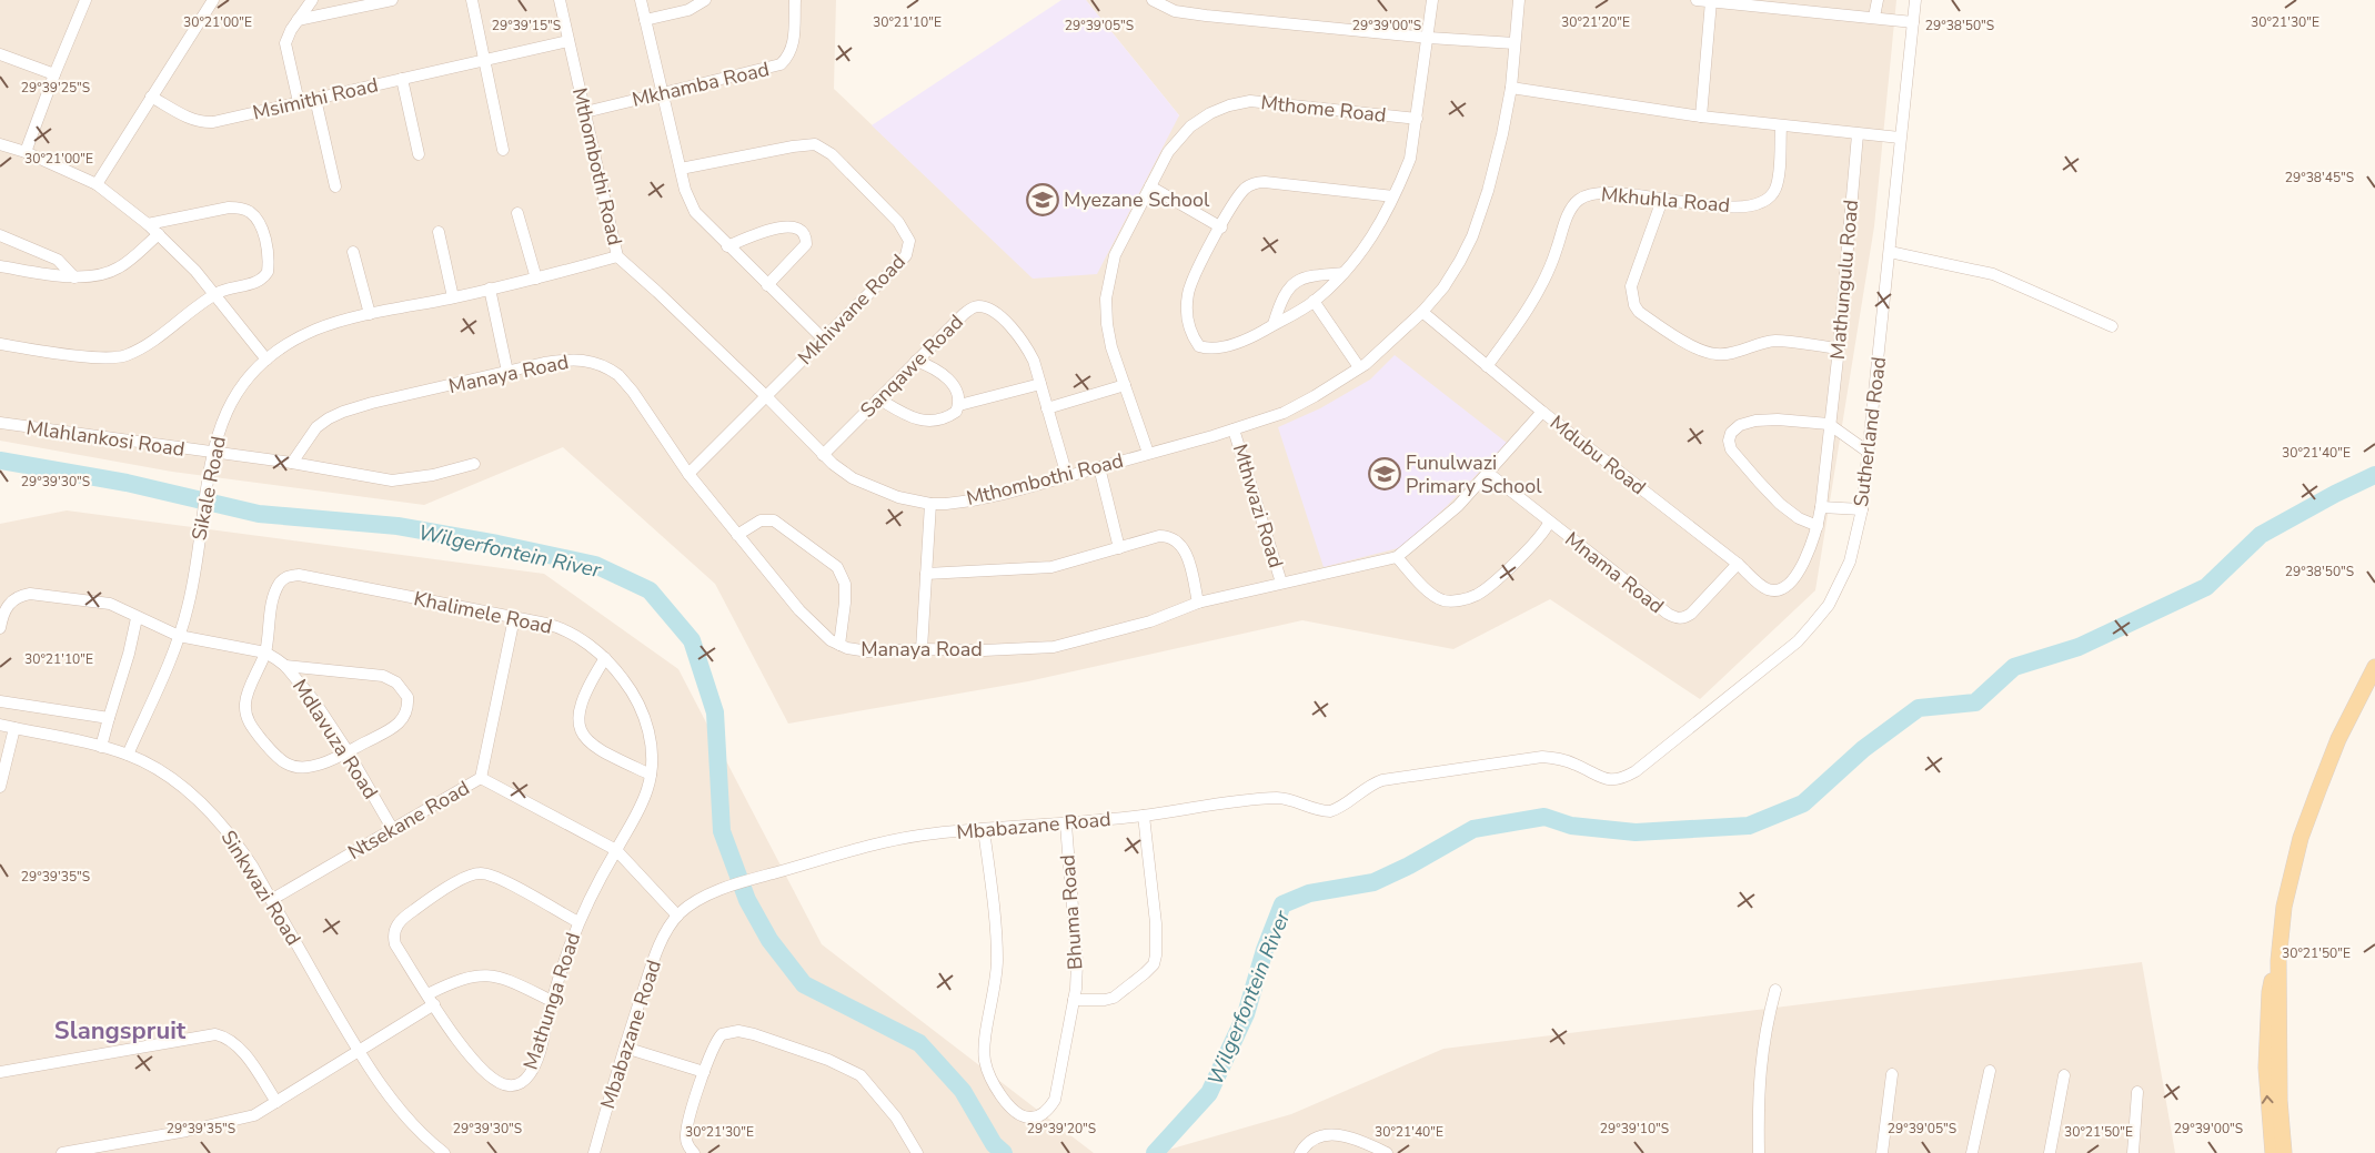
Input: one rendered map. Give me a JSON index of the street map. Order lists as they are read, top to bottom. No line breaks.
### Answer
{"streets":{"street":["Mkhamba Road","Msimithi Road","Mthome Road","Mthombothi Road","Mkhuhla Road","Mathungulu Road","Mkhiwane Road","Sanqawe Road","Manaya Road","Sutherland Road","Mlahlankosi Road","Mdubu Road","Sikale Road","Mthwazi Road","Mnama Road","Khalimele Road","Mdlavuza Road","Ntsekane Road","Mbabazane Road","Sinkwazi Road","Bhuma Road","Mathunga Road"]},"crossings":[["Mkhamba Road","Mthombothi Road"],["Msimithi Road","Mthombothi Road"],["Mthome Road","Mthombothi Road"],["Mthombothi Road","Mkhiwane Road"],["Mthombothi Road","Sanqawe Road"],["Mthombothi Road","Mdubu Road"],["Mthombothi Road","Sikale Road"],["Mthombothi Road","Mthwazi Road"],["Mkhuhla Road","Mdubu Road"],["Mathungulu Road","Mdubu Road"],["Mkhiwane Road","Manaya Road"],["Manaya Road","Mlahlankosi Road"],["Manaya Road","Mdubu Road"],["Manaya Road","Mthwazi Road"],["Manaya Road","Mnama Road"],["Sutherland Road","Mbabazane Road"],["Mlahlankosi Road","Sikale Road"],["Mdubu Road","Mnama Road"],["Sikale Road","Mdlavuza Road"],["Sikale Road","Sinkwazi Road"],["Khalimele Road","Mdlavuza Road"],["Khalimele Road","Ntsekane Road"],["Khalimele Road","Mathunga Road"],["Mdlavuza Road","Ntsekane Road"],["Ntsekane Road","Mbabazane Road"],["Ntsekane Road","Sinkwazi Road"],["Ntsekane Road","Mathunga Road"],["Mbabazane Road","Bhuma Road"]],"districts":["Slangspruit"],"water":["Wilgerfontein River"],"places":{"school or university":["Myezane School","Funulwazi Primary School"]},"coordinates":["30°21'00\"E","30°21'10\"E","30°21'20\"E","30°21'30\"E","29°39'00\"S","29°38'50\"S","29°39'15\"S","29°39'05\"S","29°39'25\"S","29°38'45\"S","30°21'40\"E","29°39'30\"S","29°39'35\"S","30°21'50\"E","29°39'20\"S","29°39'10\"S"]}
